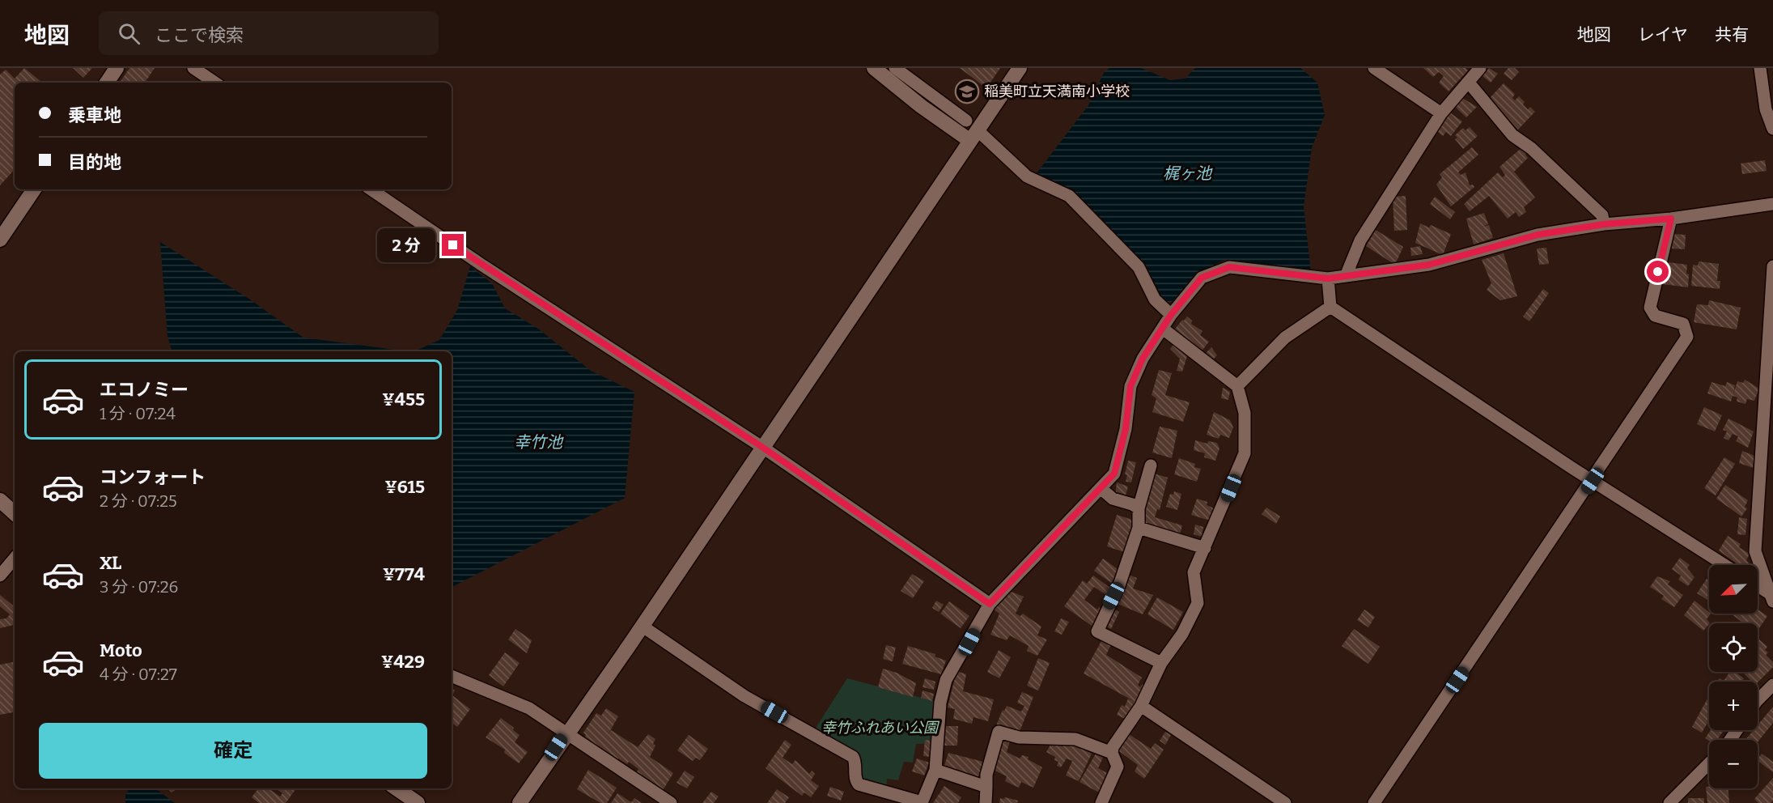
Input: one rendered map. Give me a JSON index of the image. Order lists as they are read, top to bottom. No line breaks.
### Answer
{"water":["梶ヶ池","幸竹池"],"parks":["幸竹ふれあい公園"],"places":{"school or university":["稲美町立天満南小学校"]},"north":"bottom left","page":{"header":"地図","search":"ここで検索","nav":["地図","レイヤ","共有"],"banner":["乗車地","目的地"],"bubble":"2 分","list":[{"name":"エコノミー","note":"1 分 · 07:24","value":"¥455"},{"name":"コンフォート","note":"2 分 · 07:25","value":"¥615"},{"name":"XL","note":"3 分 · 07:26","value":"¥774"},{"name":"Moto","note":"4 分 · 07:27","value":"¥429"}],"map_buttons":["+","−"],"buttons":"確定"}}
